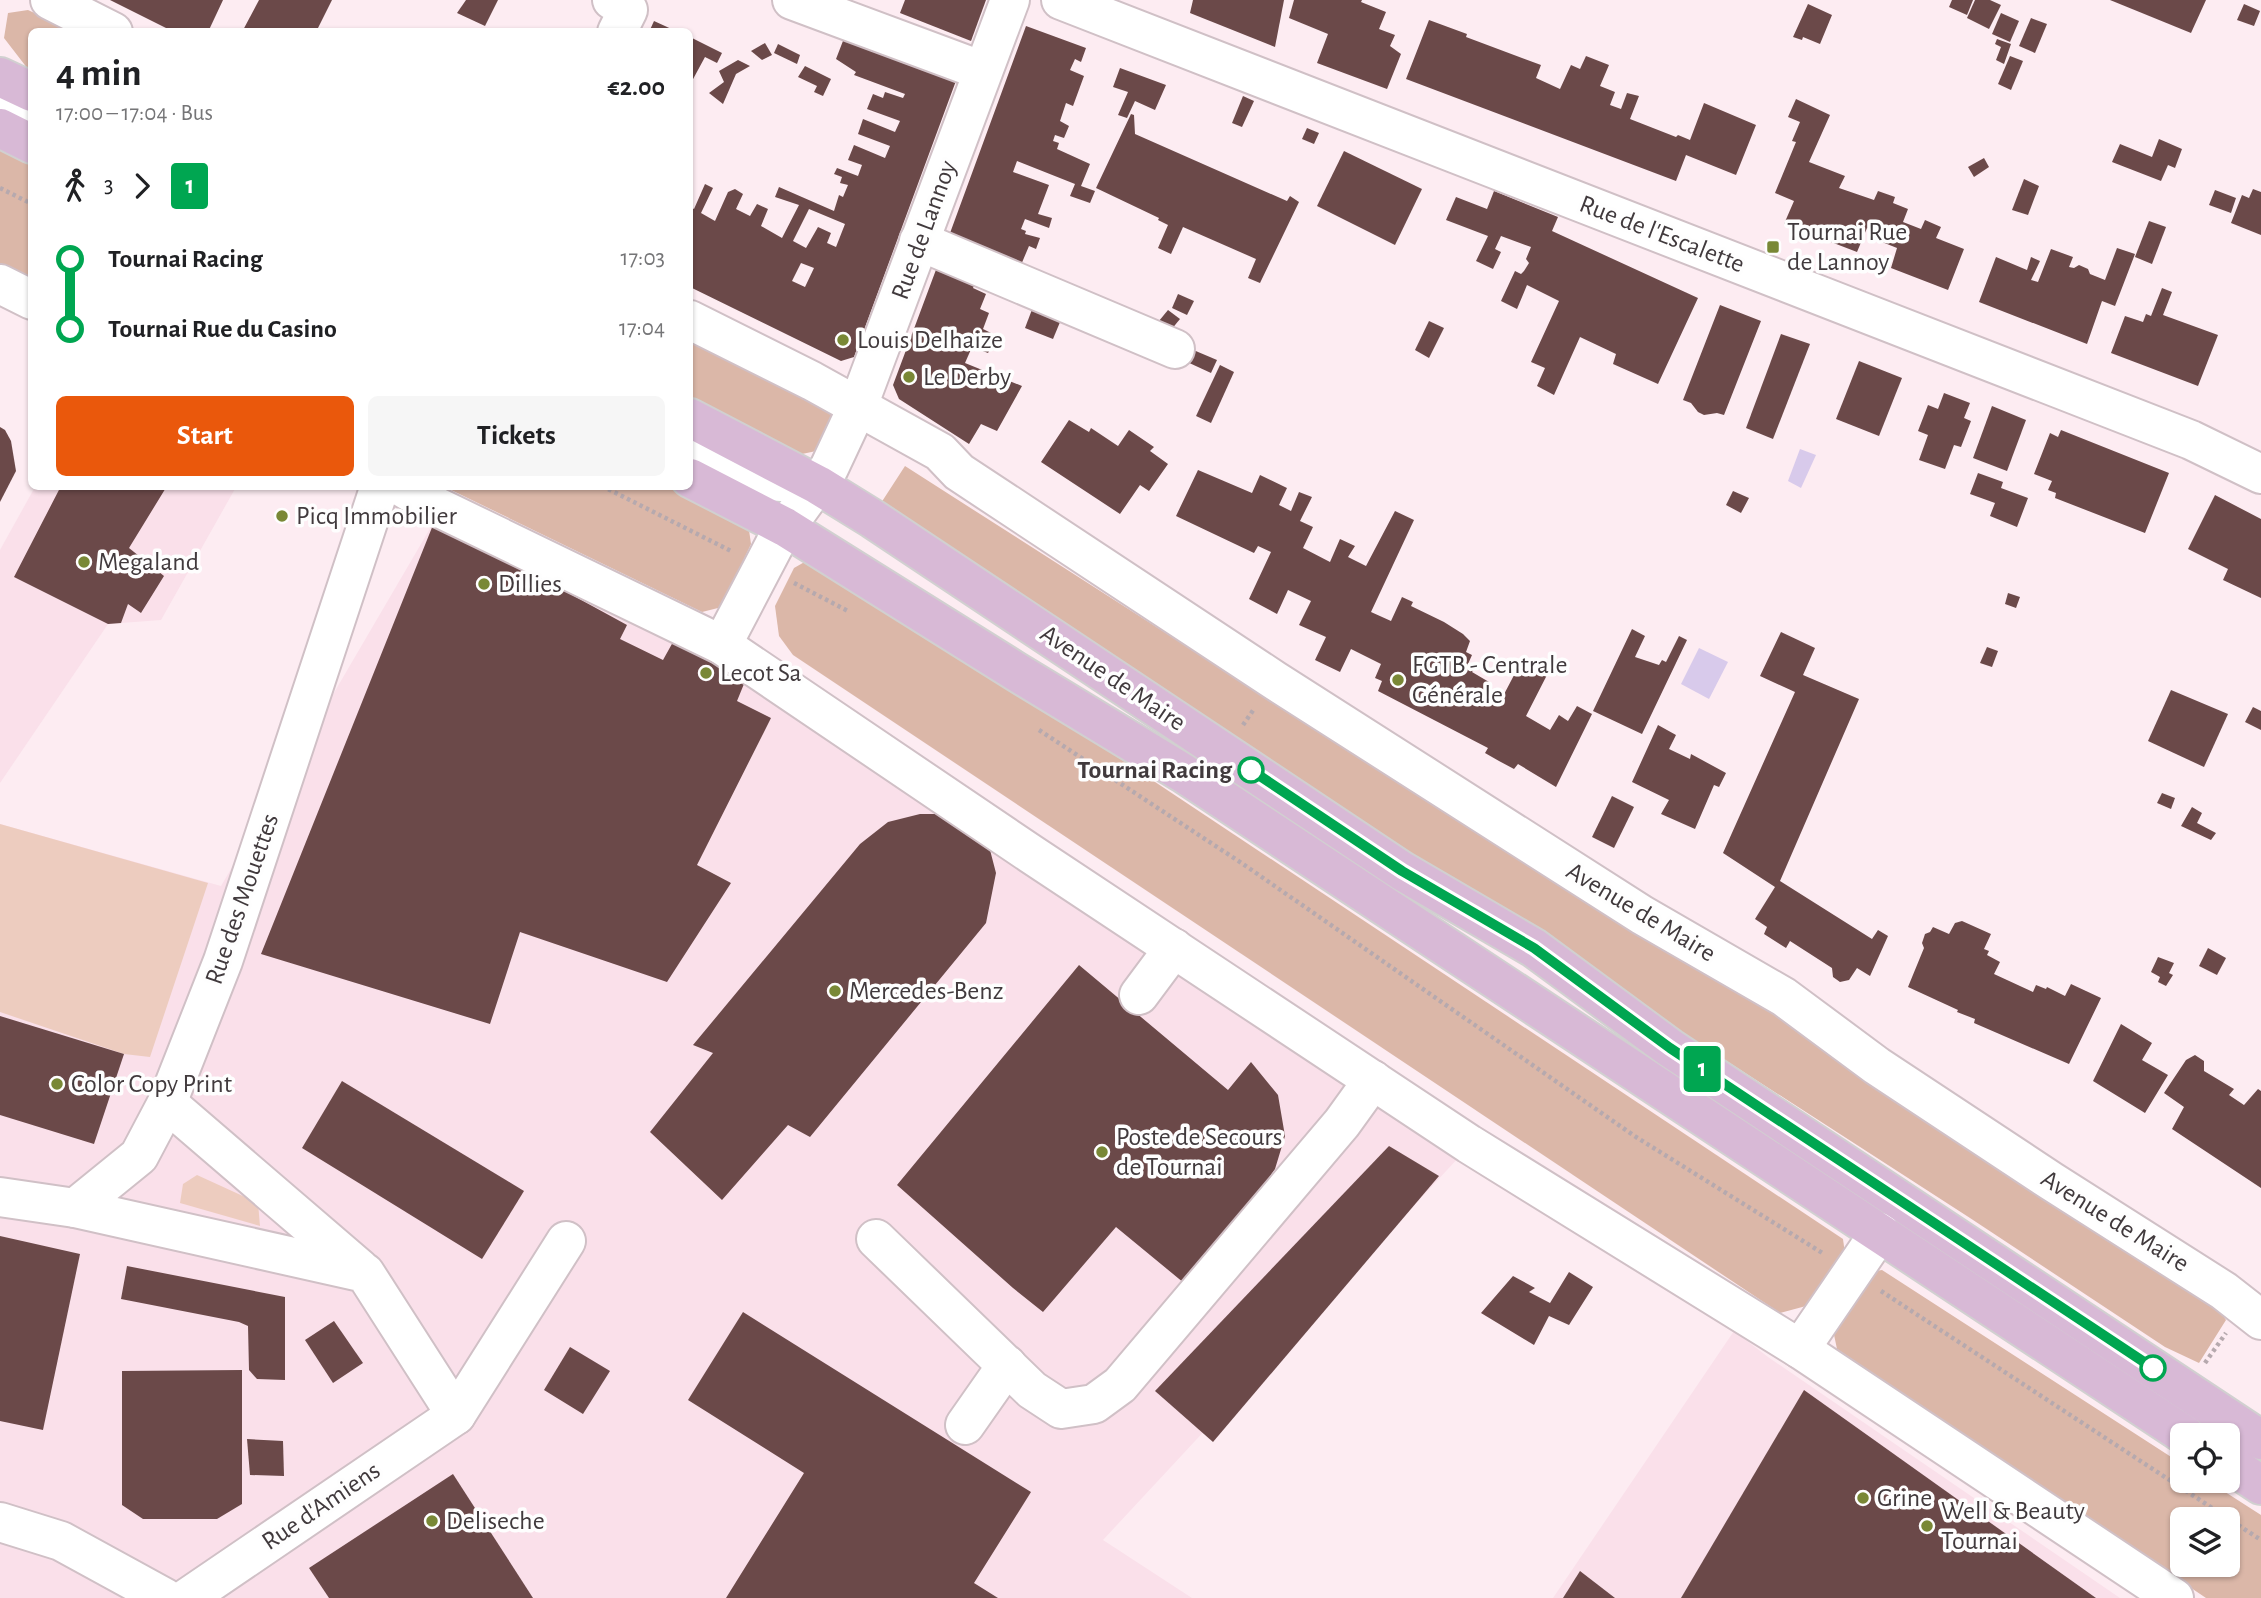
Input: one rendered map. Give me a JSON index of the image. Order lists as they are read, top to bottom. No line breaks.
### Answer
{"streets":{"main road":["Avenue de Maire"],"street":["Rue de Lannoy","Rue de l'Escalette","Rue des Mouettes","Rue d'Amiens"]},"crossings":[["Rue de Lannoy","Avenue de Maire"]],"places":{"transit":["Tournai Rue de Lannoy"],"other":["Louis Delhaize","Le Derby","Picq Immobilier","Megaland","Dillies","Lecot Sa","FGTB - Centrale Générale","Tournai Racing","Mercedes-Benz","Color Copy Print","Poste de Secours de Tournai","Grine","Deliseche","Well & Beauty Tournai"]},"lines":["bus line 1"],"page":{"on_map":"1","heading":["4 min","17:00 – 17:04 · Bus","€2.00"],"legs":["3","1"],"list":[{"name":"Tournai Racing","value":"17:03"},{"name":"Tournai Rue du Casino","value":"17:04"}],"buttons":["Start","Tickets"]}}
